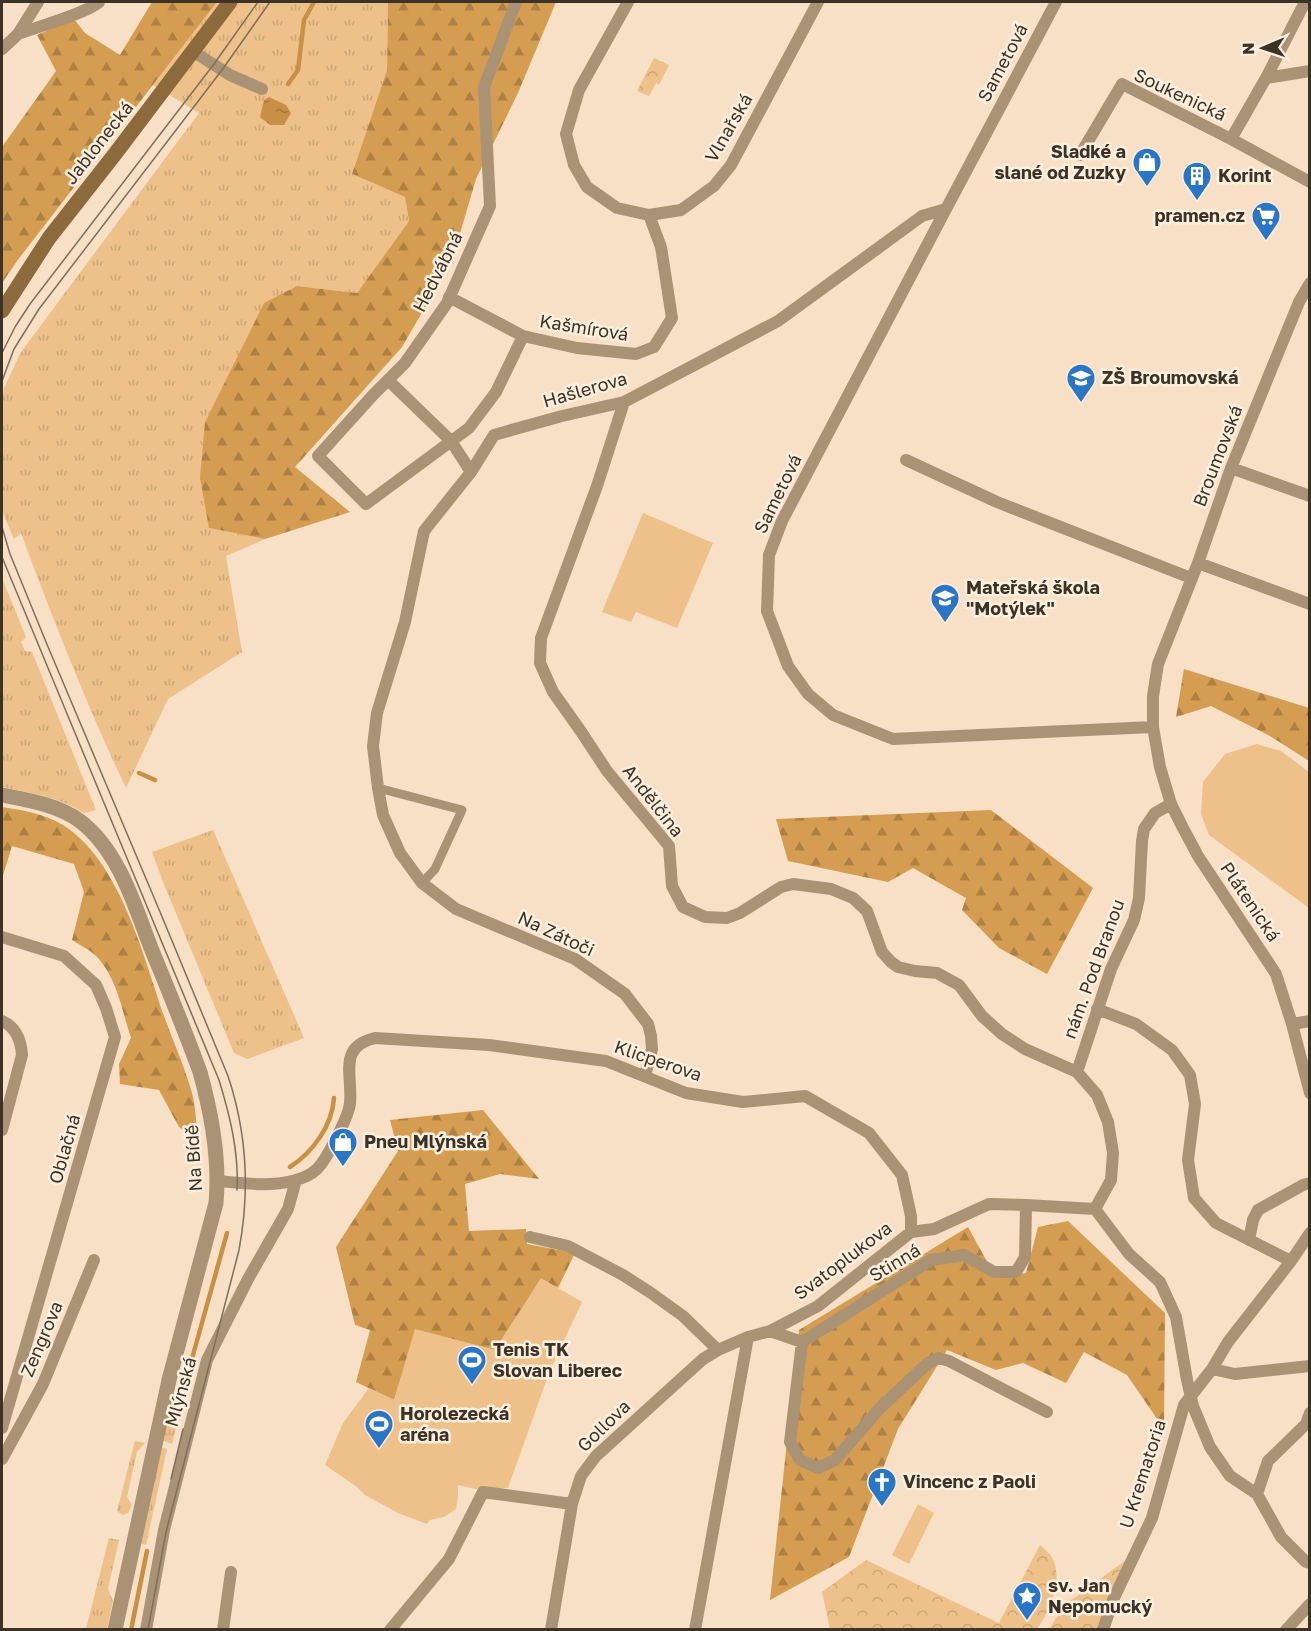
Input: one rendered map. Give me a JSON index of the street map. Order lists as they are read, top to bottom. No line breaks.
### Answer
{"streets":{"main road":["Jablonecká"],"street":["Sametová","Soukenická","Vlnařská","Hedvábná","Kašmírová","Hašlerova","Broumovská","Andělčina","Plátenická","Na Zátoči","nám. Pod Branou","Klicperova","Oblačná","Na Bídě","Svatoplukova","Stinná","Zengrova","Mlýnská","Gollova","U Krematoria"]},"crossings":[["Sametová","Hašlerova"],["Sametová","Broumovská"],["Vlnařská","Kašmírová"],["Hedvábná","Kašmírová"],["Hašlerova","Andělčina"],["Hašlerova","Na Zátoči"],["Broumovská","Plátenická"],["Broumovská","nám. Pod Branou"],["Andělčina","nám. Pod Branou"],["Andělčina","Svatoplukova"],["Plátenická","nám. Pod Branou"],["Na Zátoči","Klicperova"],["Klicperova","Svatoplukova"],["Klicperova","Mlýnská"],["Svatoplukova","Stinná"],["Svatoplukova","Gollova"]],"places":{"shop":["Sladké a slané od Zuzky","Pneu Mlýnská"],"building":["Korint"],"supermarket":["pramen.cz"],"school or university":["ZŠ Broumovská","Mateřská škola \"Motýlek\""],"sports":["Tenis TK Slovan Liberec","Horolezecká aréna"],"church":["Vincenc z Paoli"],"place":["sv. Jan Nepomucký"]},"north":"left"}
